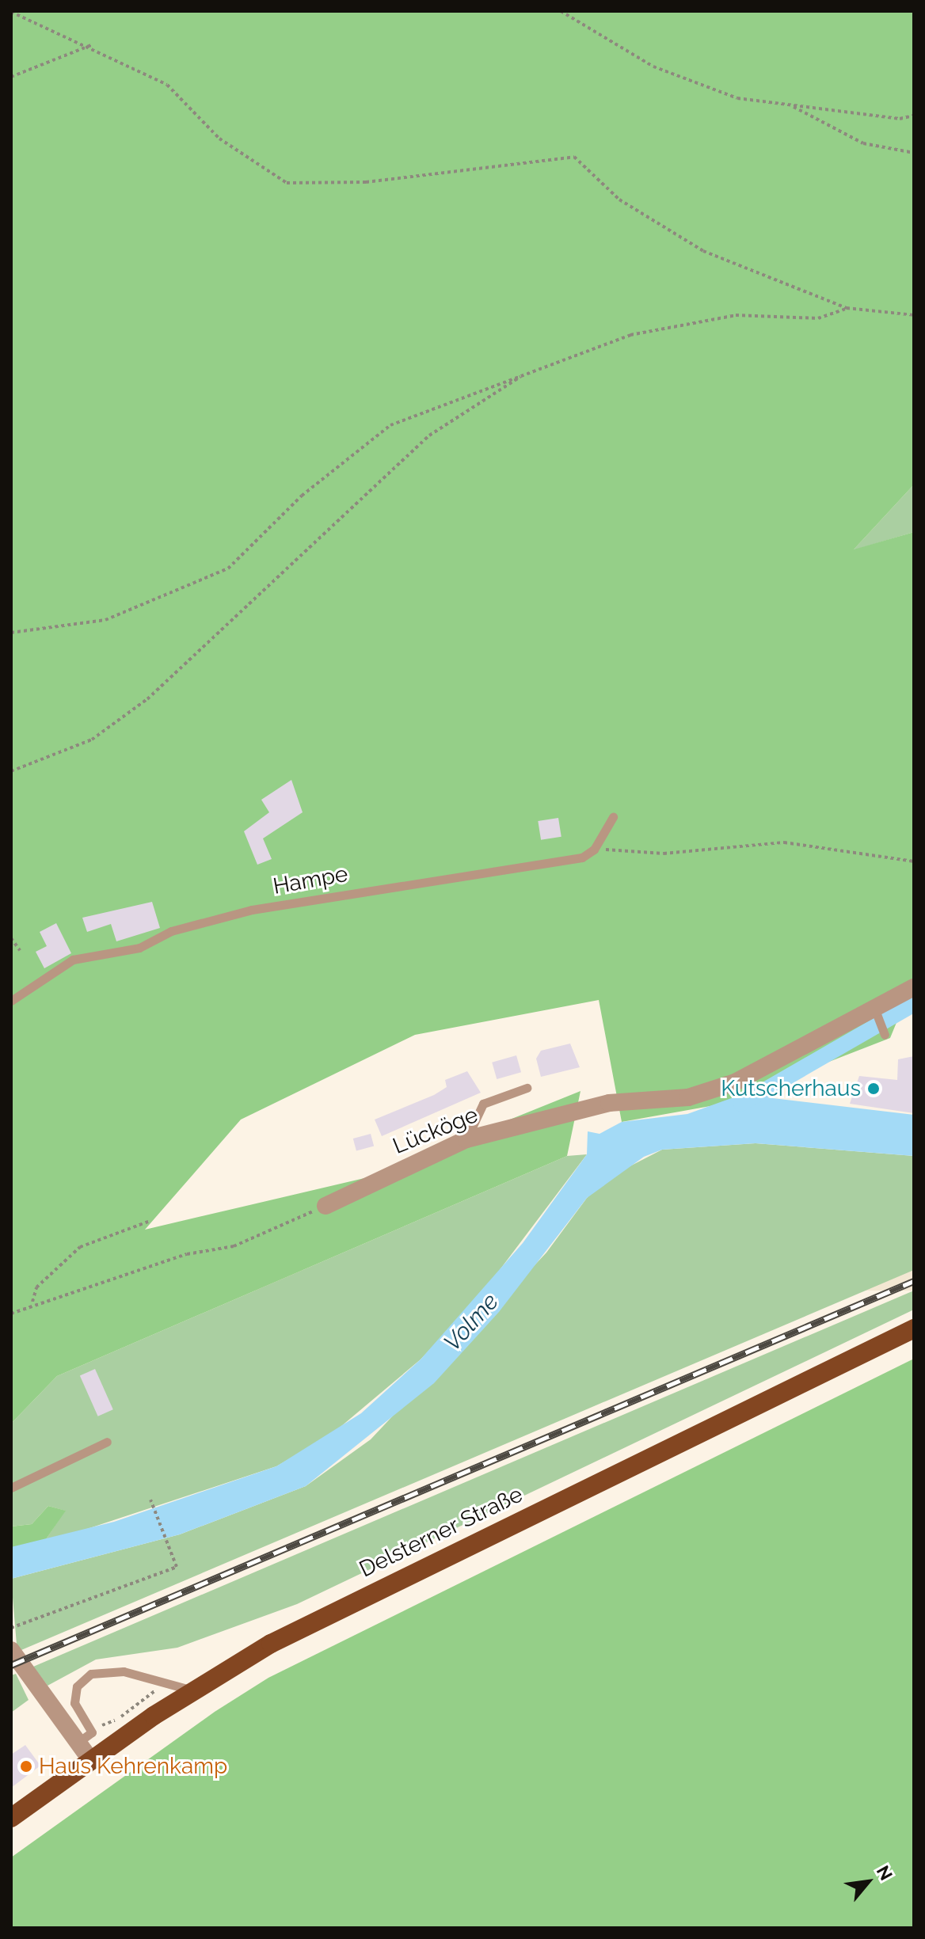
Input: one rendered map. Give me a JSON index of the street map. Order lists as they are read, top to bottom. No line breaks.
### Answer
{"streets":{"main road":["Delsterner Straße"],"street":["Lücköge"],"lane":["Hampe"]},"water":["Volme"],"places":["Kutscherhaus","Haus Kehrenkamp"],"north":"top right"}
